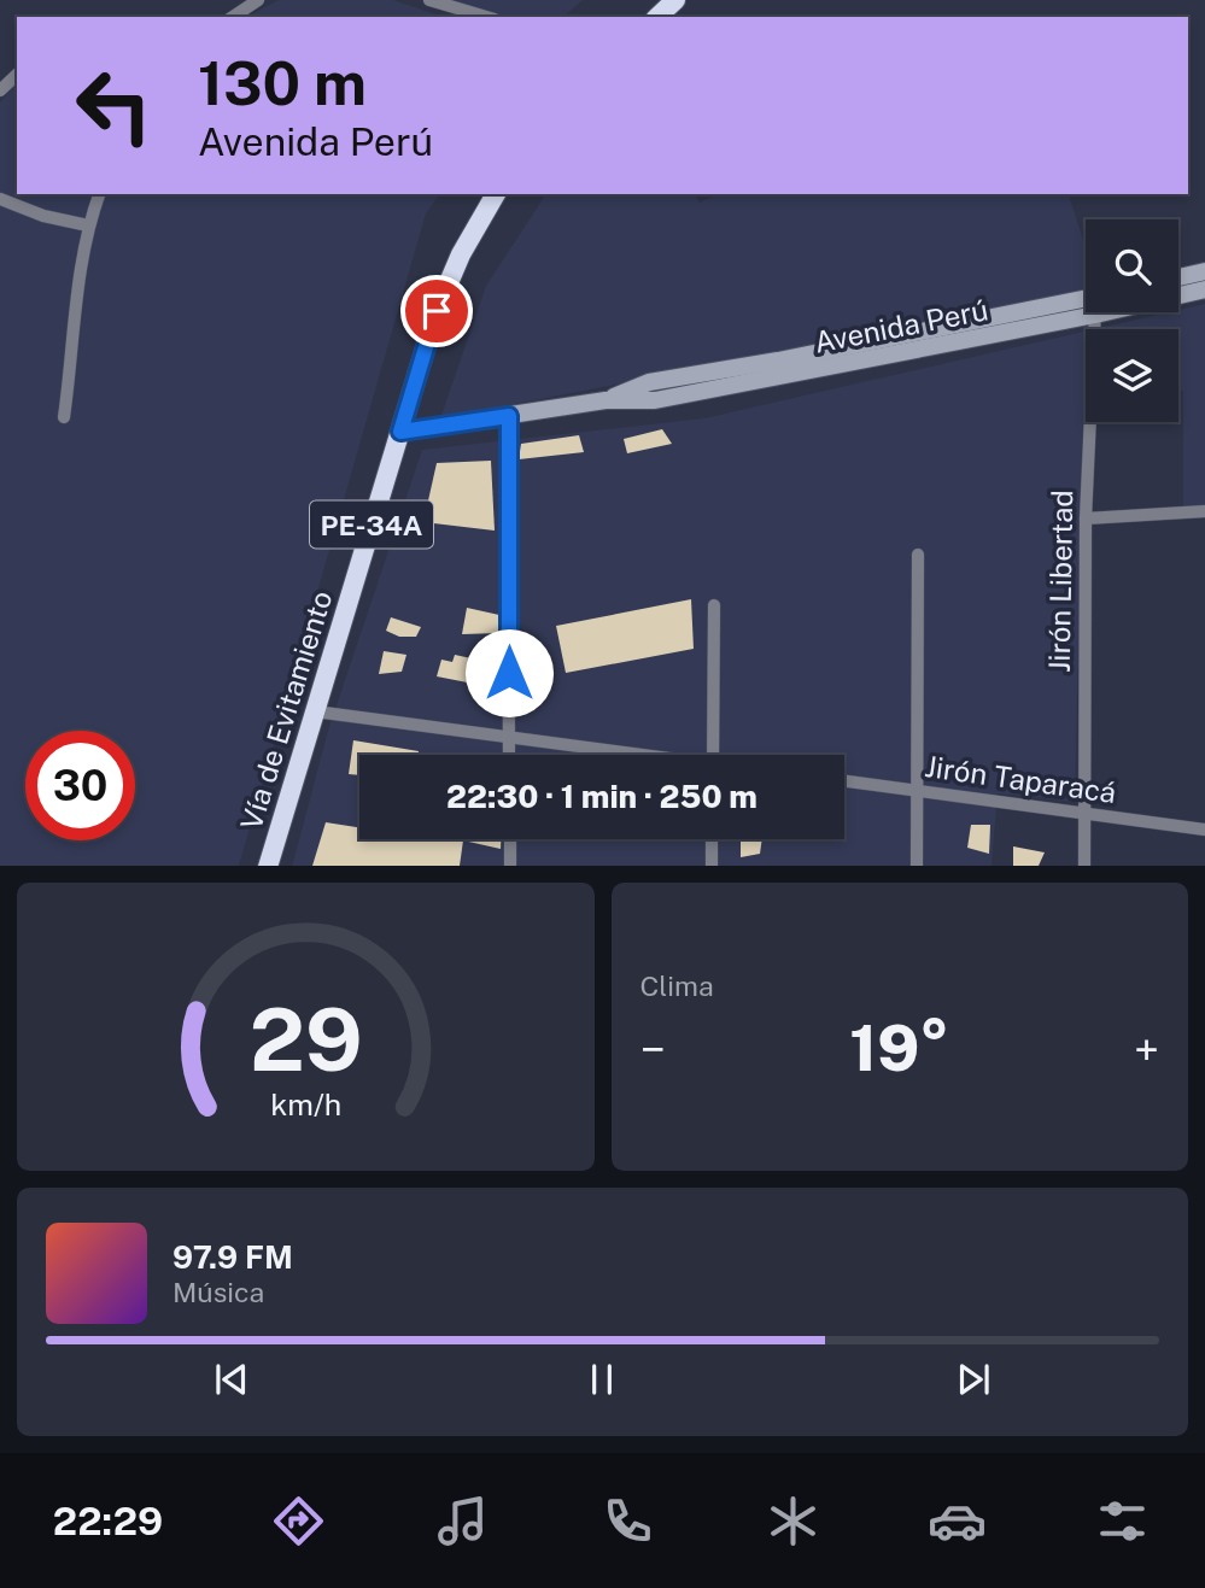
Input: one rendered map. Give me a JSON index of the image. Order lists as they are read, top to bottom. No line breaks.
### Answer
{"streets":{"highway":["PE-34A","Vía de Evitamiento"],"main road":["Avenida Perú"],"street":["Jirón Libertad","Jirón Taparacá"]},"crossings":[["Avenida Perú","Jirón Libertad"],["Avenida Perú","Vía de Evitamiento"],["Jirón Libertad","Jirón Taparacá"]],"page":{"turn":["130 m","Avenida Perú"],"limit":"30","trip":"22:30 · 1 min · 250 m","tile":"Clima","heat":["−","19°","+"],"song":["97.9 FM","Música"],"tabs":"22:29","gauge":["29","km/h"]}}
